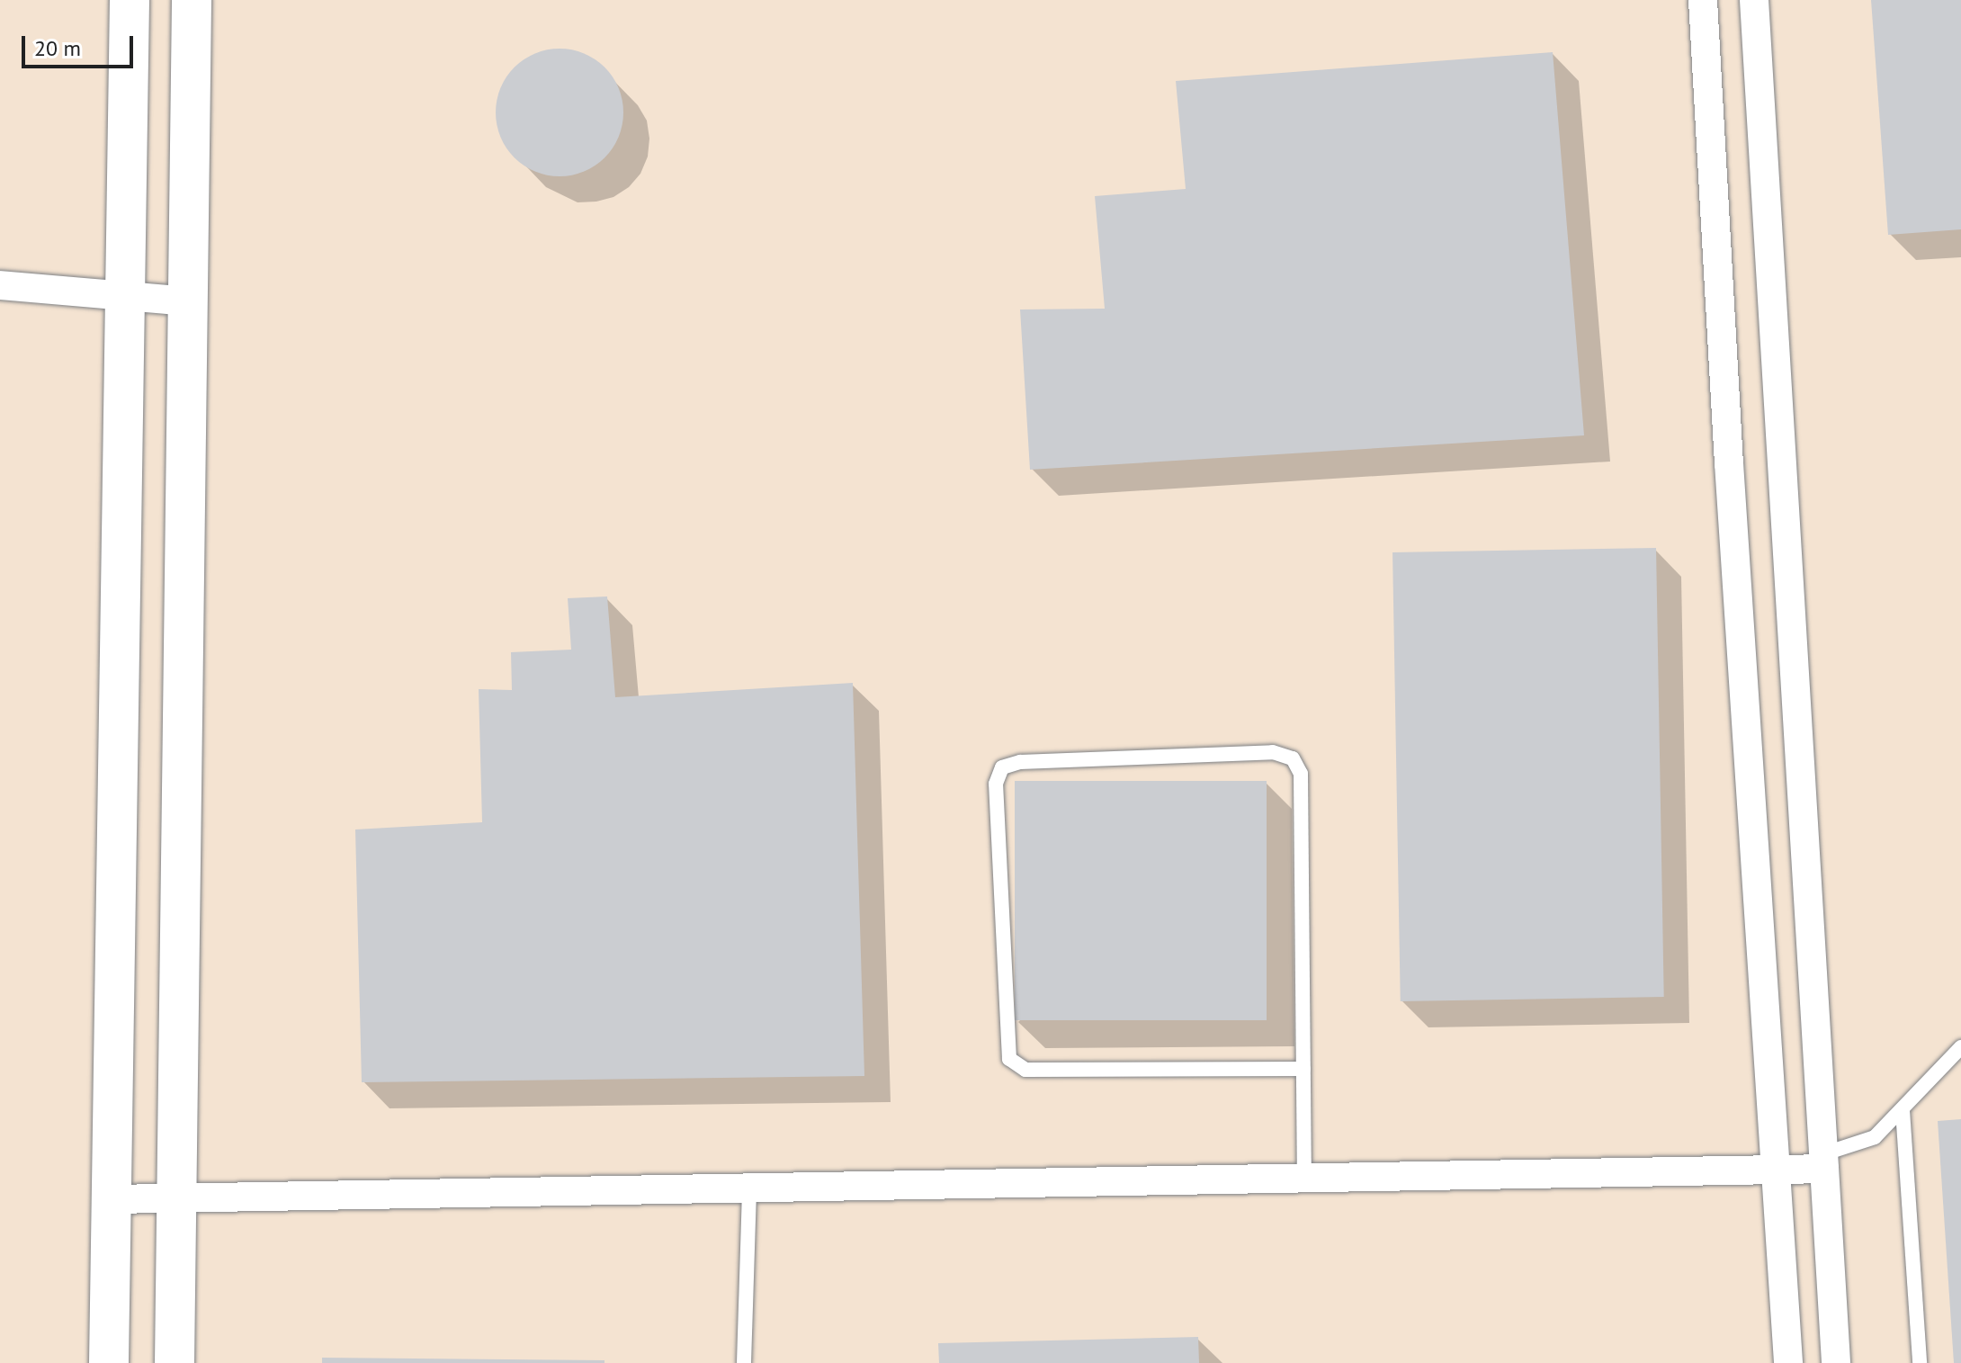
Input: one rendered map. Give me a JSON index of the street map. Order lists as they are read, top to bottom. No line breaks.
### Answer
{"scale_bar":"20 m"}
